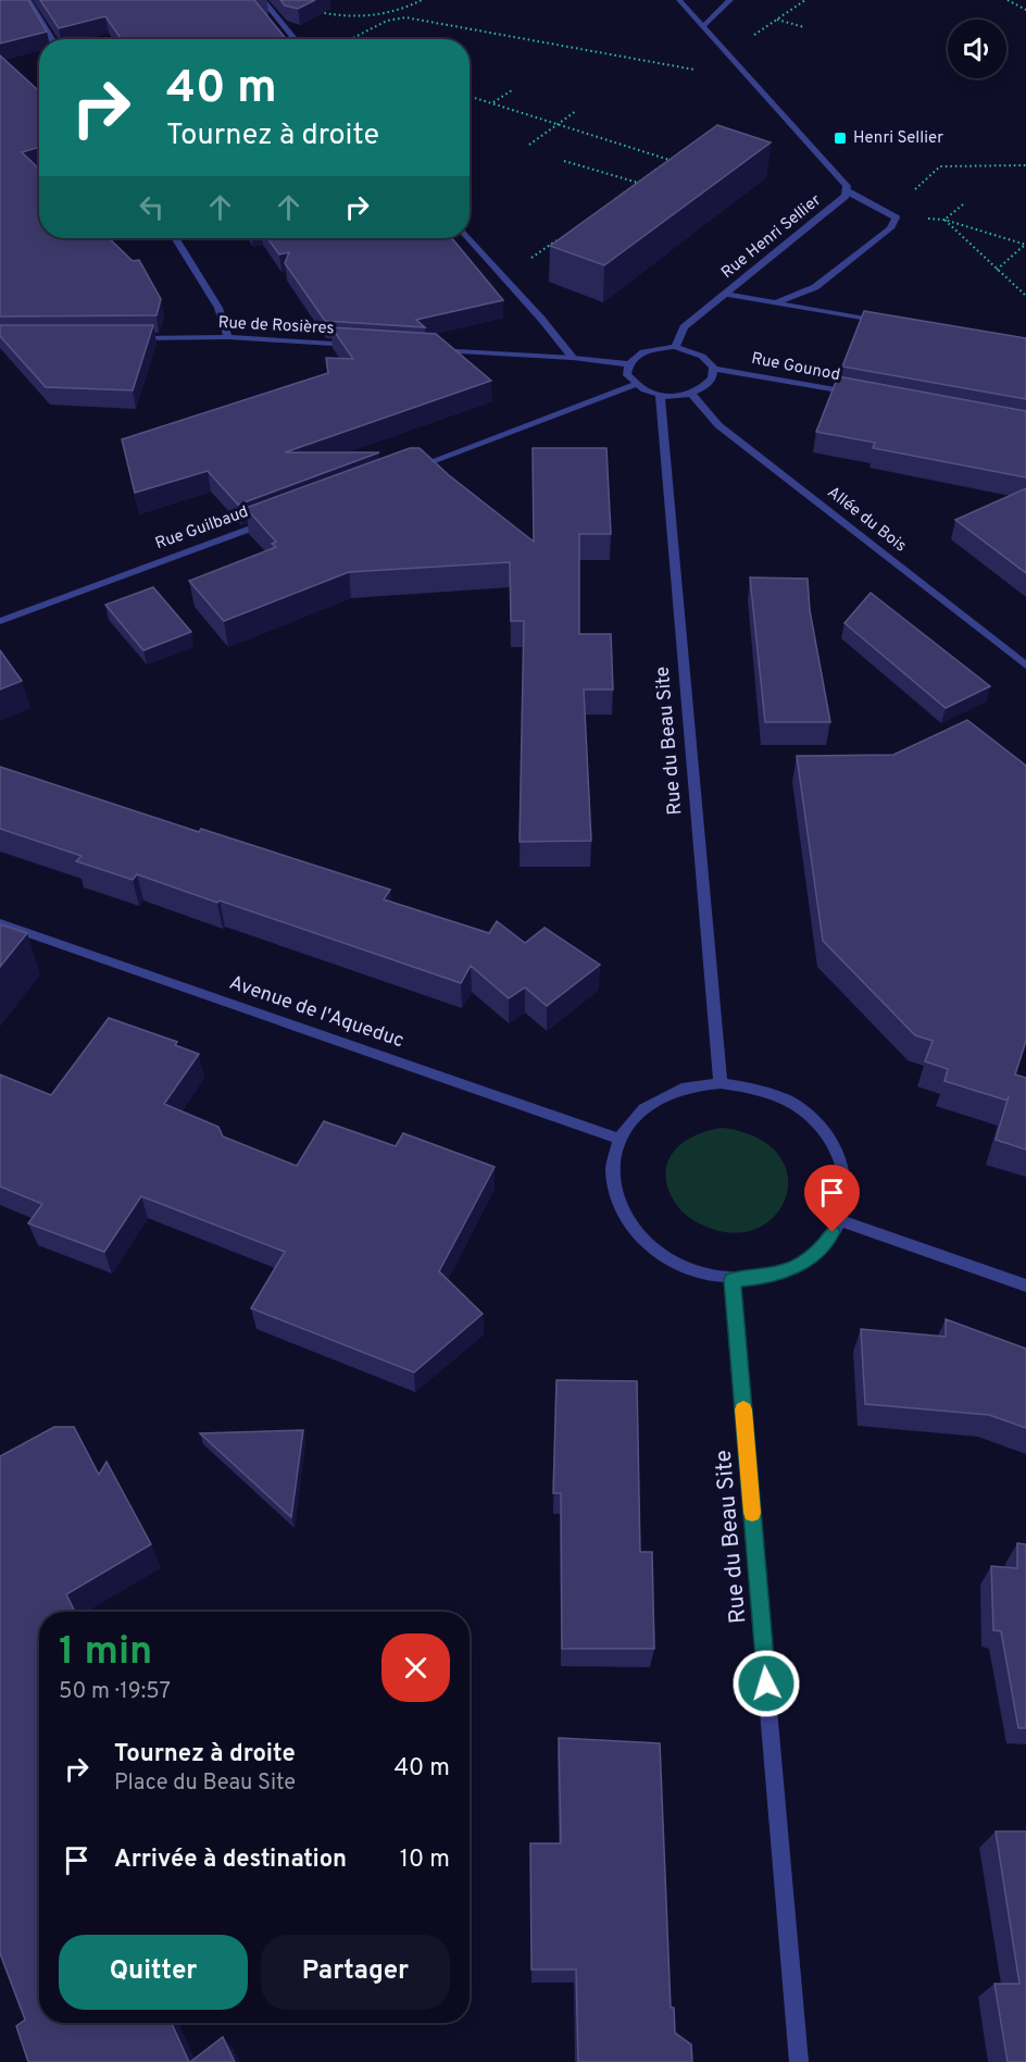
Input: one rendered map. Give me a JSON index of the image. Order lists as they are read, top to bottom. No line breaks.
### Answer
{"streets":{"street":["Rue Henri Sellier","Rue de Rosières","Rue Gounod","Allée du Bois","Rue Guilbaud","Rue du Beau Site","Avenue de l'Aqueduc"]},"crossings":[["Rue du Beau Site","Avenue de l'Aqueduc"]],"places":{"transit":["Henri Sellier"]},"page":{"turn":["40 m","Tournez à droite"],"heading":["1 min","50 m · 19:57"],"list":[{"name":"Tournez à droite","note":"Place du Beau Site","value":"40 m"},{"name":"Arrivée à destination","value":"10 m"}],"buttons":["Quitter","Partager"]}}
